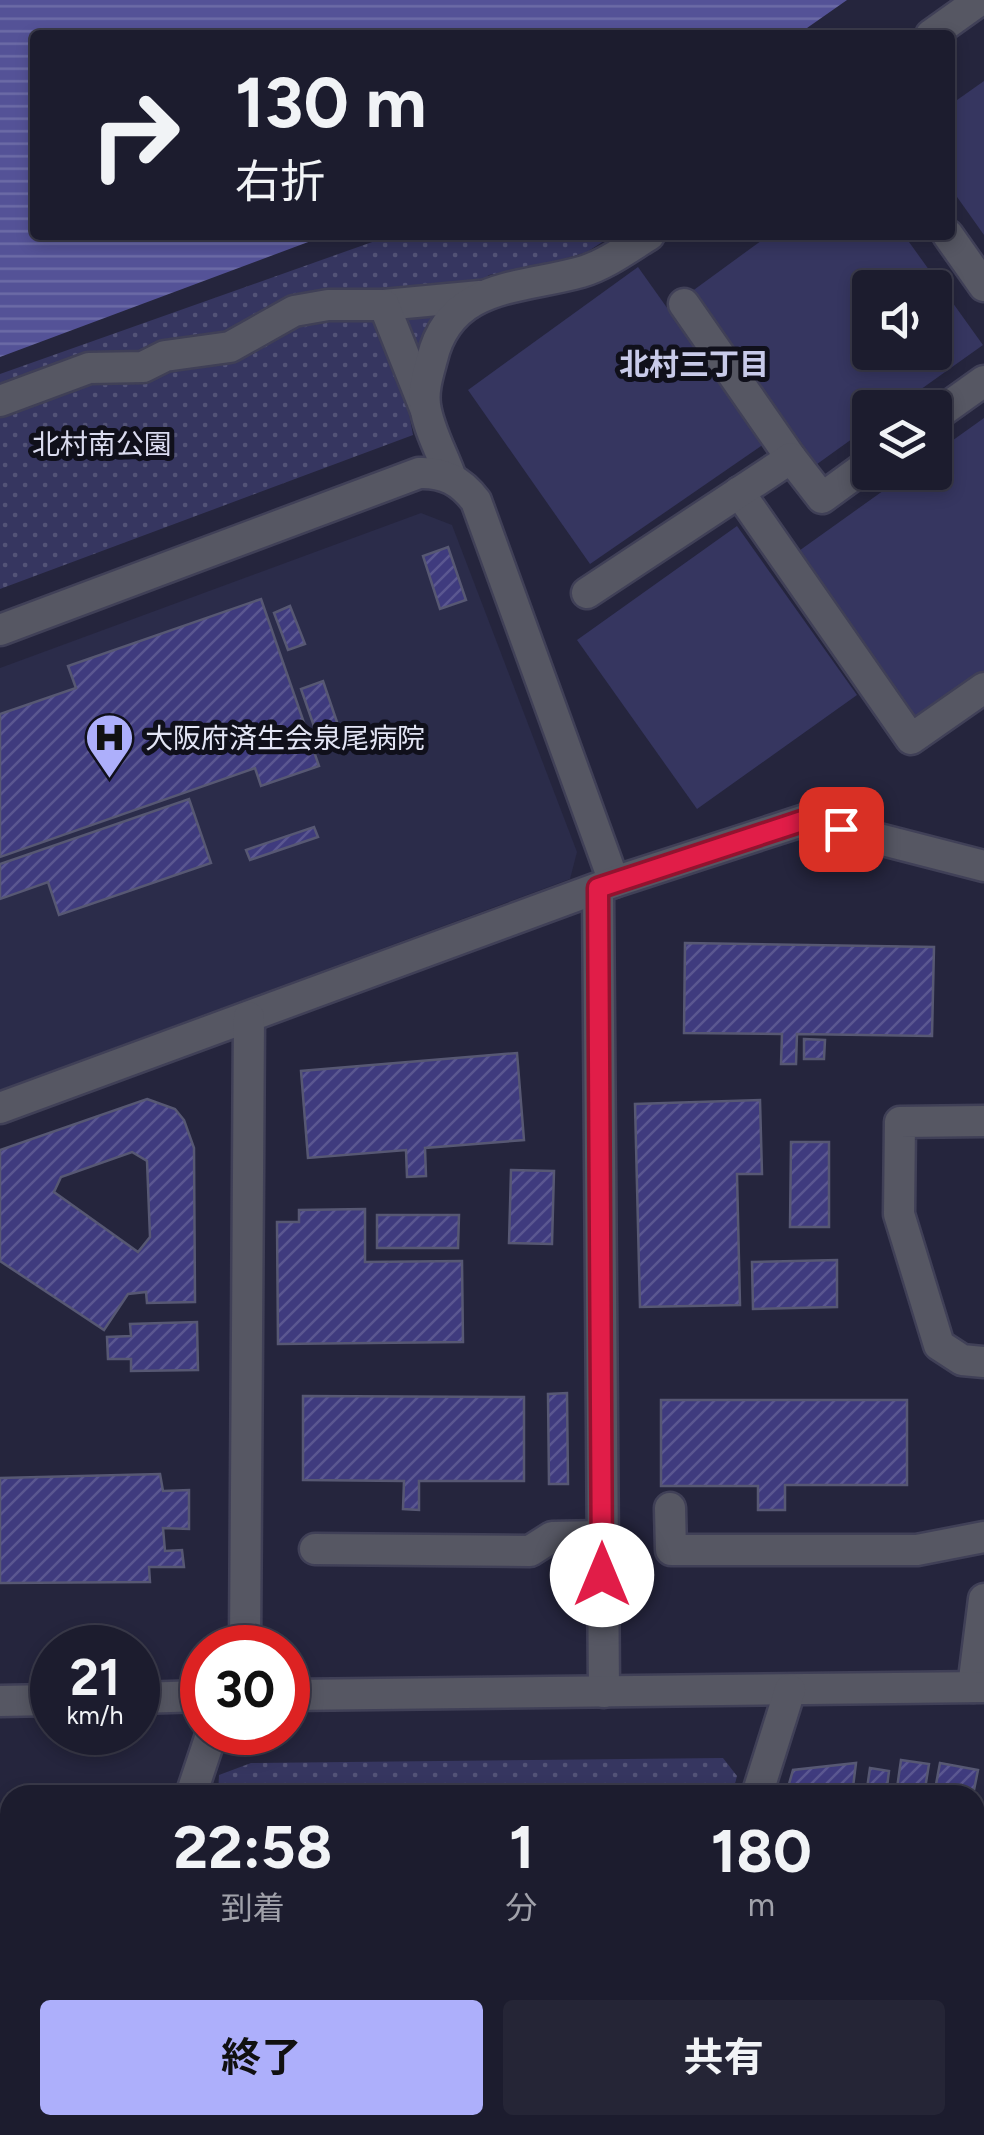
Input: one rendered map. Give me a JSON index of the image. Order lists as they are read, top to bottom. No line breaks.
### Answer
{"districts":["北村三丁目"],"parks":["北村南公園"],"places":{"hospital":["大阪府済生会泉尾病院"]},"page":{"turn":["130 m","右折"],"speed":"21 km/h","limit":"30","eta":["22:58","到着","1","分","180","m"],"buttons":["終了","共有"]}}
